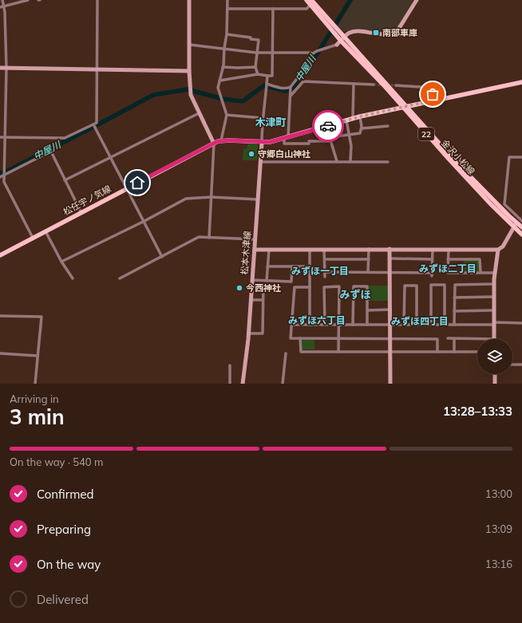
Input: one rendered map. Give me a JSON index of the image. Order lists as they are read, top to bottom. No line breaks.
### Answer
{"streets":{"main road":["22","金沢小松線","松任宇ノ気線"],"street":["松本木津線"]},"crossings":[["22","金沢小松線"],["金沢小松線","松任宇ノ気線"],["松任宇ノ気線","松本木津線"]],"districts":["木津町","みずほ二丁目","みずほ一丁目","みずほ","みずほ六丁目","みずほ四丁目"],"water":["中屋川"],"places":{"transit":["南部車庫"],"other":["守郷白山神社","今西神社"]},"page":{"heading":["3 min","Arriving in","13:28–13:33"],"bar":"On the way · 540 m","list":[["Confirmed","13:00"],["Preparing","13:09"],["On the way","13:16"],"Delivered"]}}
